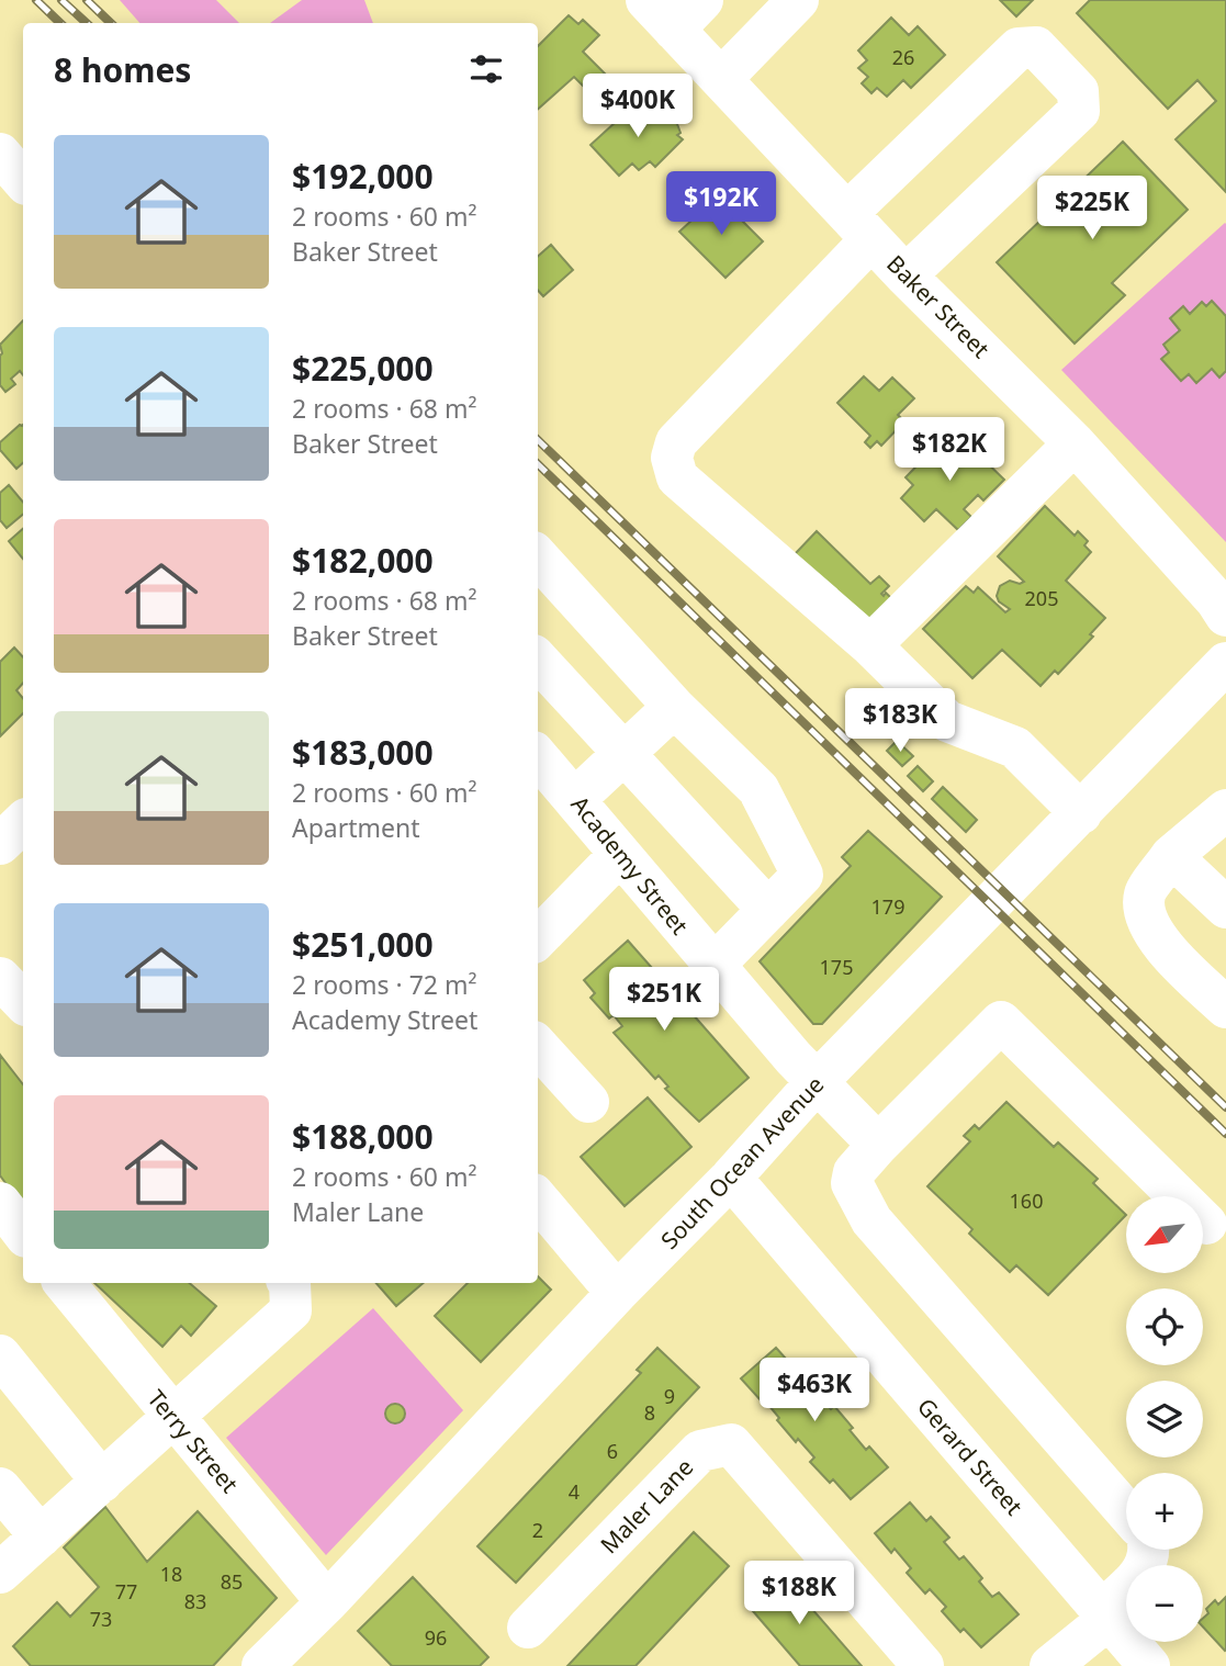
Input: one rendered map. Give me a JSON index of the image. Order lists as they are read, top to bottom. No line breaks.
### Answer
{"streets":{"street":["Baker Street","Academy Street","South Ocean Avenue","Terry Street","Gerard Street","Maler Lane"]},"crossings":[["Academy Street","South Ocean Avenue"],["South Ocean Avenue","Terry Street"],["South Ocean Avenue","Gerard Street"]],"house_numbers":["26","205","179","175","160","9","8","6","4","2","18","85","77","83","73","96"],"north":"bottom left","page":{"heading":"8 homes","price":["$400K","$192K","$225K","$182K","$183K","$251K","$463K","$188K"],"list":[{"name":"$192,000","note":"2 rooms · 60 m² · Baker Street"},{"name":"$225,000","note":"2 rooms · 68 m² · Baker Street"},{"name":"$182,000","note":"2 rooms · 68 m² · Baker Street"},{"name":"$183,000","note":"2 rooms · 60 m² · Apartment"},{"name":"$251,000","note":"2 rooms · 72 m² · Academy Street"},{"name":"$188,000","note":"2 rooms · 60 m² · Maler Lane"}],"map_buttons":["+","−"]}}
